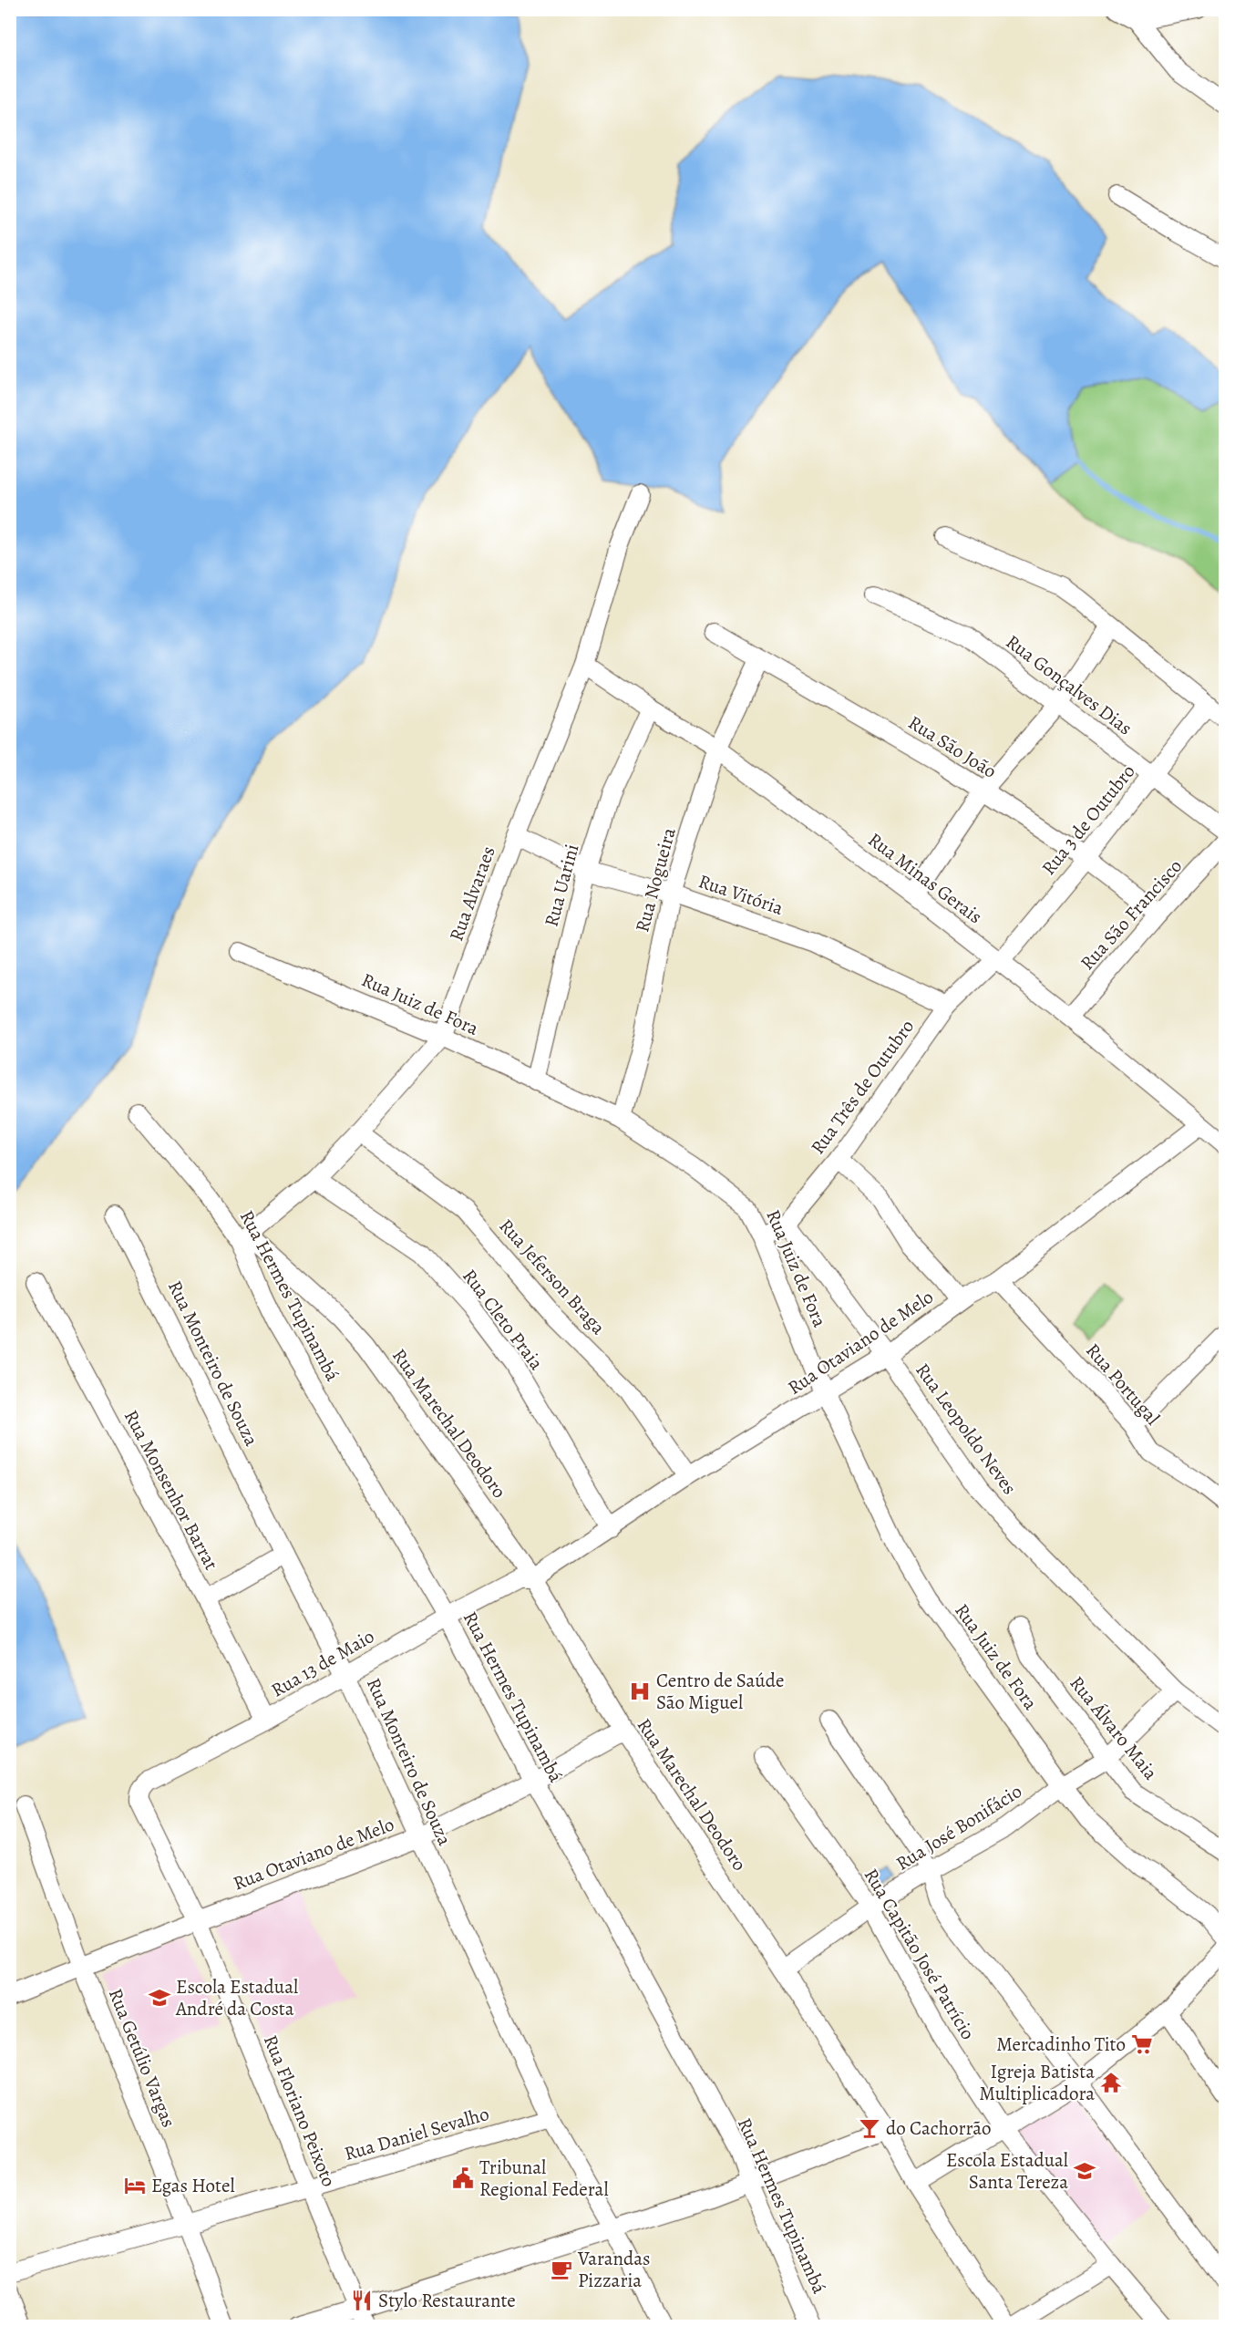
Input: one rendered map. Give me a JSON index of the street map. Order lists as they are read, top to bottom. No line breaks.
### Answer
{"streets":{"street":["Rua Gonçalves Dias","Rua São João","Rua 3 de Outubro","Rua Minas Gerais","Rua Nogueira","Rua Uarini","Rua Alvaraes","Rua Vitória","Rua São Francisco","Rua Juiz de Fora","Rua Três de Outubro","Rua Jeferson Braga","Rua Hermes Tupinambá","Rua Cleto Praia","Rua Otaviano de Melo","Rua Monteiro de Souza","Rua Portugal","Rua Marechal Deodoro","Rua Leopoldo Neves","Rua Monsenhor Barrat","Rua 13 de Maio","Rua Álvaro Maia","Rua José Bonifácio","Rua Capitão José Patrício","Rua Getúlio Vargas","Rua Floriano Peixoto","Rua Daniel Sevalho"]},"crossings":[["Rua Gonçalves Dias","Rua 3 de Outubro"],["Rua São João","Rua 3 de Outubro"],["Rua São João","Rua Nogueira"],["Rua São João","Rua São Francisco"],["Rua 3 de Outubro","Rua Minas Gerais"],["Rua 3 de Outubro","Rua Três de Outubro"],["Rua Minas Gerais","Rua Nogueira"],["Rua Minas Gerais","Rua Uarini"],["Rua Minas Gerais","Rua Alvaraes"],["Rua Minas Gerais","Rua São Francisco"],["Rua Minas Gerais","Rua Três de Outubro"],["Rua Minas Gerais","Rua Otaviano de Melo"],["Rua Nogueira","Rua Vitória"],["Rua Nogueira","Rua Juiz de Fora"],["Rua Uarini","Rua Vitória"],["Rua Uarini","Rua Juiz de Fora"],["Rua Alvaraes","Rua Vitória"],["Rua Alvaraes","Rua Juiz de Fora"],["Rua Alvaraes","Rua Jeferson Braga"],["Rua Alvaraes","Rua Hermes Tupinambá"],["Rua Alvaraes","Rua Cleto Praia"],["Rua Alvaraes","Rua Marechal Deodoro"],["Rua Vitória","Rua Três de Outubro"],["Rua Juiz de Fora","Rua Três de Outubro"],["Rua Juiz de Fora","Rua Otaviano de Melo"],["Rua Juiz de Fora","Rua José Bonifácio"],["Rua Três de Outubro","Rua Leopoldo Neves"],["Rua Jeferson Braga","Rua Otaviano de Melo"],["Rua Hermes Tupinambá","Rua Otaviano de Melo"],["Rua Hermes Tupinambá","Rua Marechal Deodoro"],["Rua Hermes Tupinambá","Rua 13 de Maio"],["Rua Cleto Praia","Rua Otaviano de Melo"],["Rua Otaviano de Melo","Rua Monteiro de Souza"],["Rua Otaviano de Melo","Rua Portugal"],["Rua Otaviano de Melo","Rua Marechal Deodoro"],["Rua Otaviano de Melo","Rua Leopoldo Neves"],["Rua Otaviano de Melo","Rua 13 de Maio"],["Rua Otaviano de Melo","Rua Getúlio Vargas"],["Rua Otaviano de Melo","Rua Floriano Peixoto"],["Rua Monteiro de Souza","Rua 13 de Maio"],["Rua Monteiro de Souza","Rua Daniel Sevalho"],["Rua Marechal Deodoro","Rua 13 de Maio"],["Rua Marechal Deodoro","Rua José Bonifácio"],["Rua Leopoldo Neves","Rua José Bonifácio"],["Rua Monsenhor Barrat","Rua 13 de Maio"],["Rua 13 de Maio","Rua Floriano Peixoto"],["Rua Álvaro Maia","Rua José Bonifácio"],["Rua José Bonifácio","Rua Capitão José Patrício"],["Rua Getúlio Vargas","Rua Daniel Sevalho"],["Rua Floriano Peixoto","Rua Daniel Sevalho"]],"places":{"hospital":["Centro de Saúde São Miguel"],"school or university":["Escola Estadual André da Costa","Escola Estadual Santa Tereza"],"supermarket":["Mercadinho Tito"],"temple":["Igreja Batista Multiplicadora"],"bar":["do Cachorrão"],"public building":["Tribunal Regional Federal"],"hotel":["Egas Hotel"],"cafe":["Varandas Pizzaria"],"restaurant":["Stylo Restaurante"]}}
